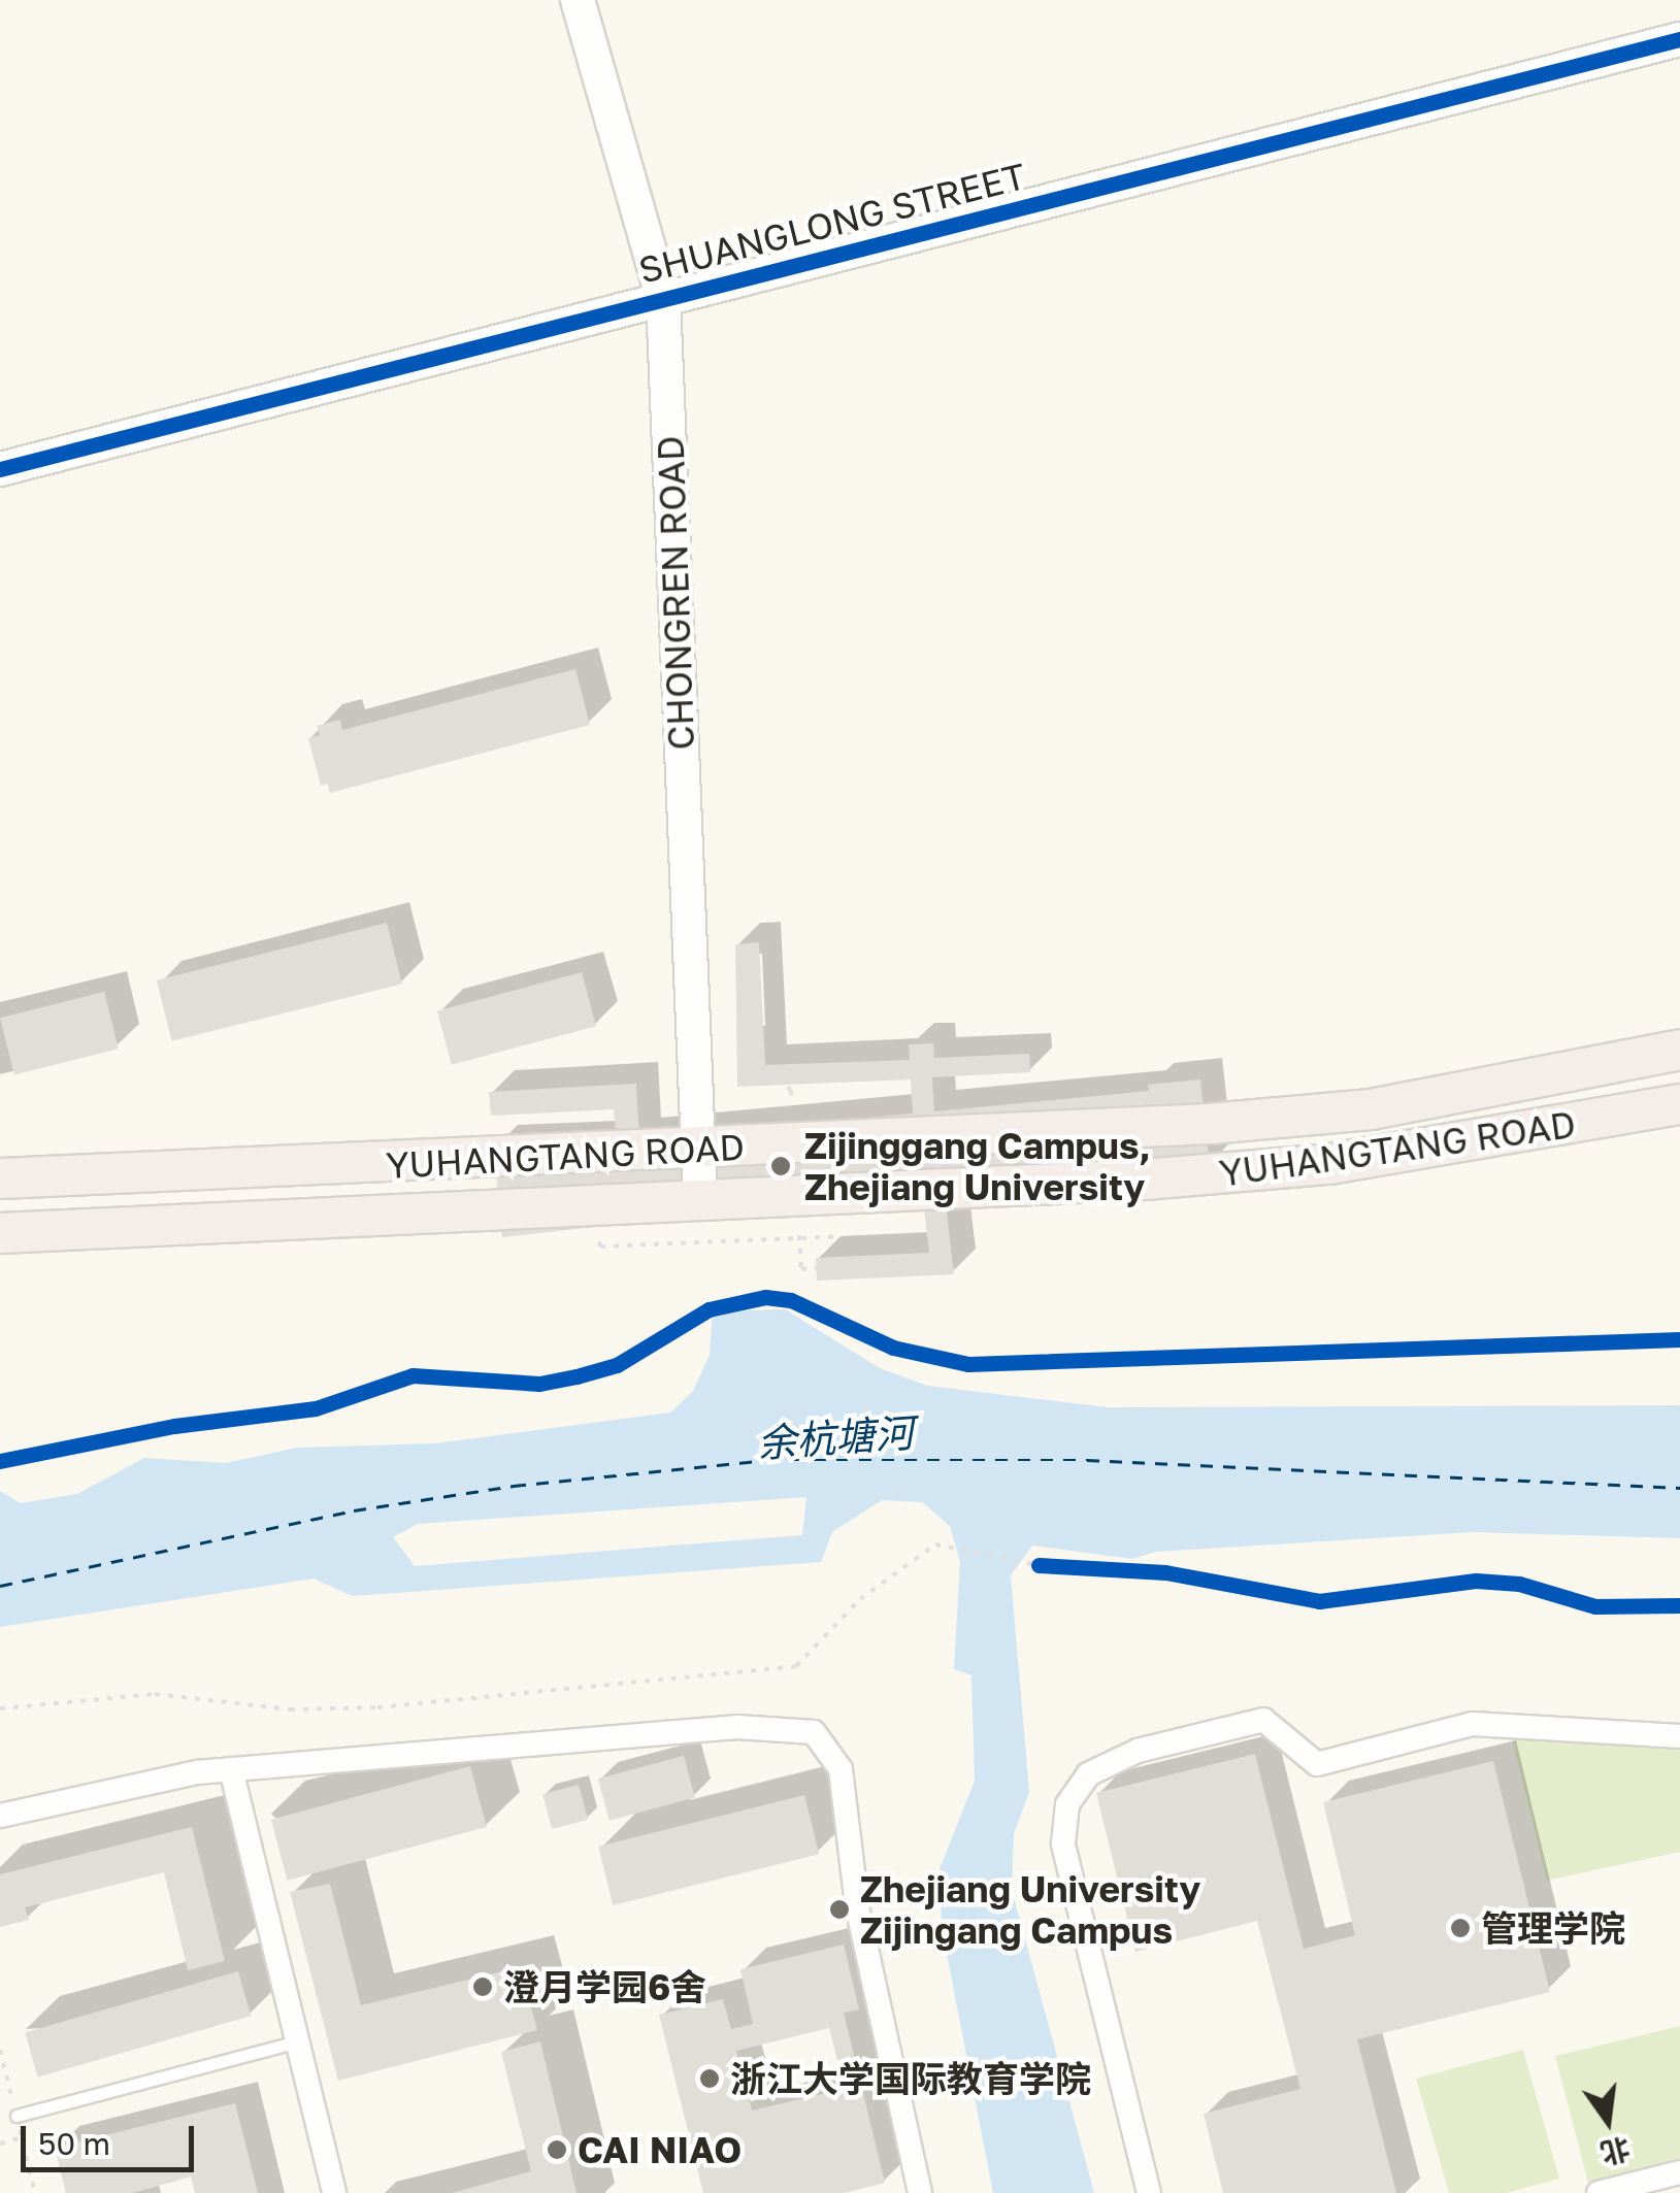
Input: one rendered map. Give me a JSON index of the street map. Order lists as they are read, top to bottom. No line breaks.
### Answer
{"streets":{"main road":["YUHANGTANG ROAD"],"street":["SHUANGLONG STREET","CHONGREN ROAD"]},"crossings":[["SHUANGLONG STREET","CHONGREN ROAD"],["CHONGREN ROAD","YUHANGTANG ROAD"]],"water":["余杭塘河"],"places":["Zijinggang Campus, Zhejiang University","Zhejiang University Zijingang Campus","管理学院","澄月学园6舍","浙江大学国际教育学院","CAI NIAO"],"scale_bar":"50 m","north":"bottom"}
